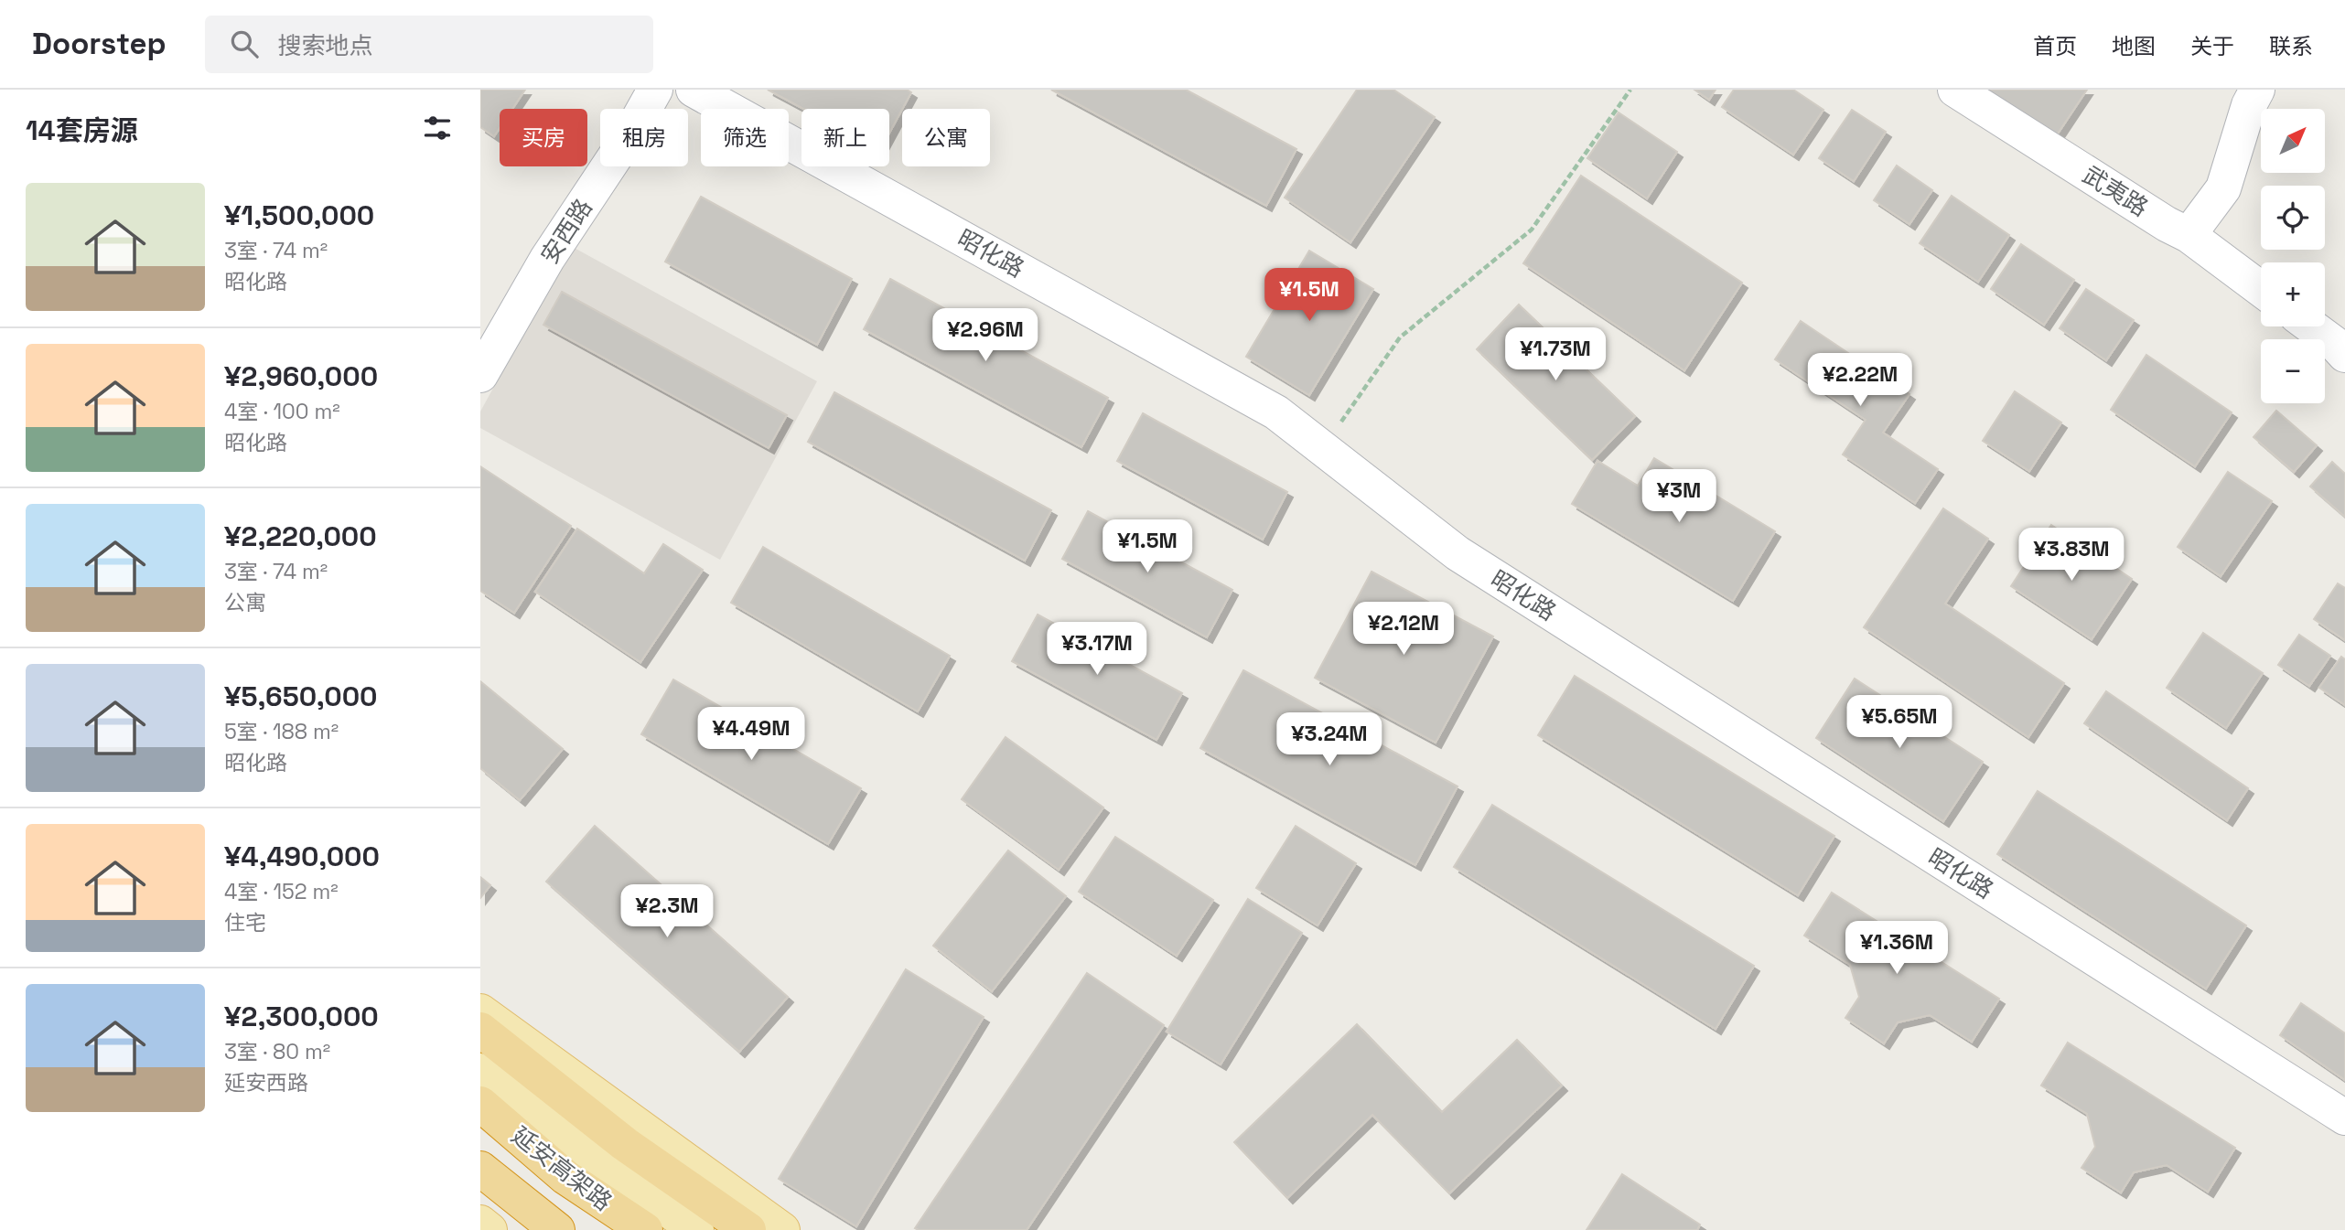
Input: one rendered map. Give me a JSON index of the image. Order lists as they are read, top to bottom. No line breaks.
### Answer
{"streets":{"highway":["延安高架路"],"street":["武夷路","安西路","昭化路"]},"north":"top right","page":{"header":"Doorstep","search":"搜索地点","nav":["首页","地图","关于","联系"],"heading":"14套房源","map_buttons":["+","−"],"chip":["买房","租房","筛选","新上","公寓"],"list":[{"name":"¥1,500,000","note":"3室 · 74 m² · 昭化路"},{"name":"¥2,960,000","note":"4室 · 100 m² · 昭化路"},{"name":"¥2,220,000","note":"3室 · 74 m² · 公寓"},{"name":"¥5,650,000","note":"5室 · 188 m² · 昭化路"},{"name":"¥4,490,000","note":"4室 · 152 m² · 住宅"},{"name":"¥2,300,000","note":"3室 · 80 m² · 延安西路"}],"price":["¥1.5M","¥2.96M","¥1.73M","¥2.22M","¥3M","¥1.5M","¥3.83M","¥2.12M","¥3.17M","¥5.65M","¥4.49M","¥3.24M","¥2.3M","¥1.36M"]}}
